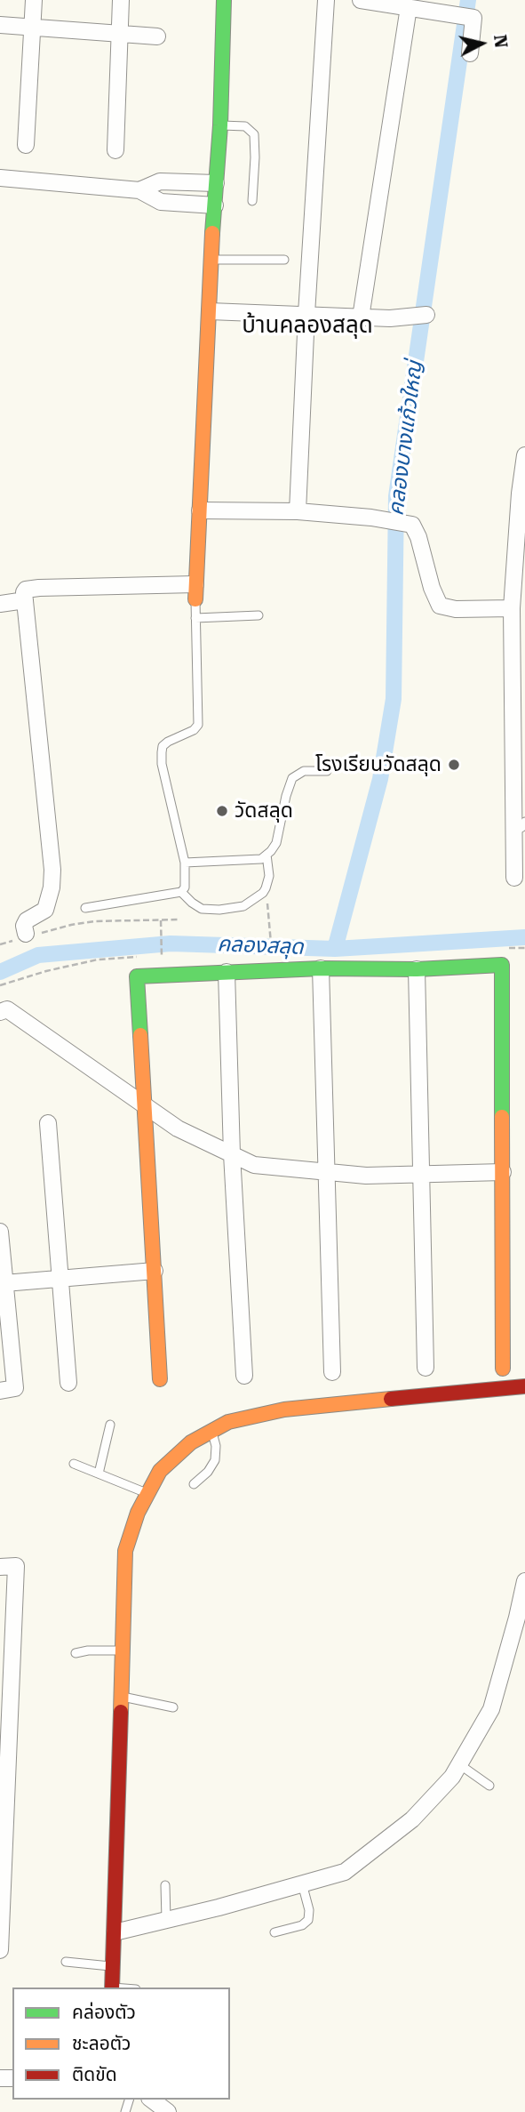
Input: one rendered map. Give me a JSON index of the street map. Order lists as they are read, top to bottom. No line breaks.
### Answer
{"districts":["บ้านคลองสลุด"],"water":["คลองบางแก้วใหญ่","คลองสลุด"],"places":["โรงเรียนวัดสลุด","วัดสลุด"],"legend":["คล่องตัว","ชะลอตัว","ติดขัด"],"north":"right"}
